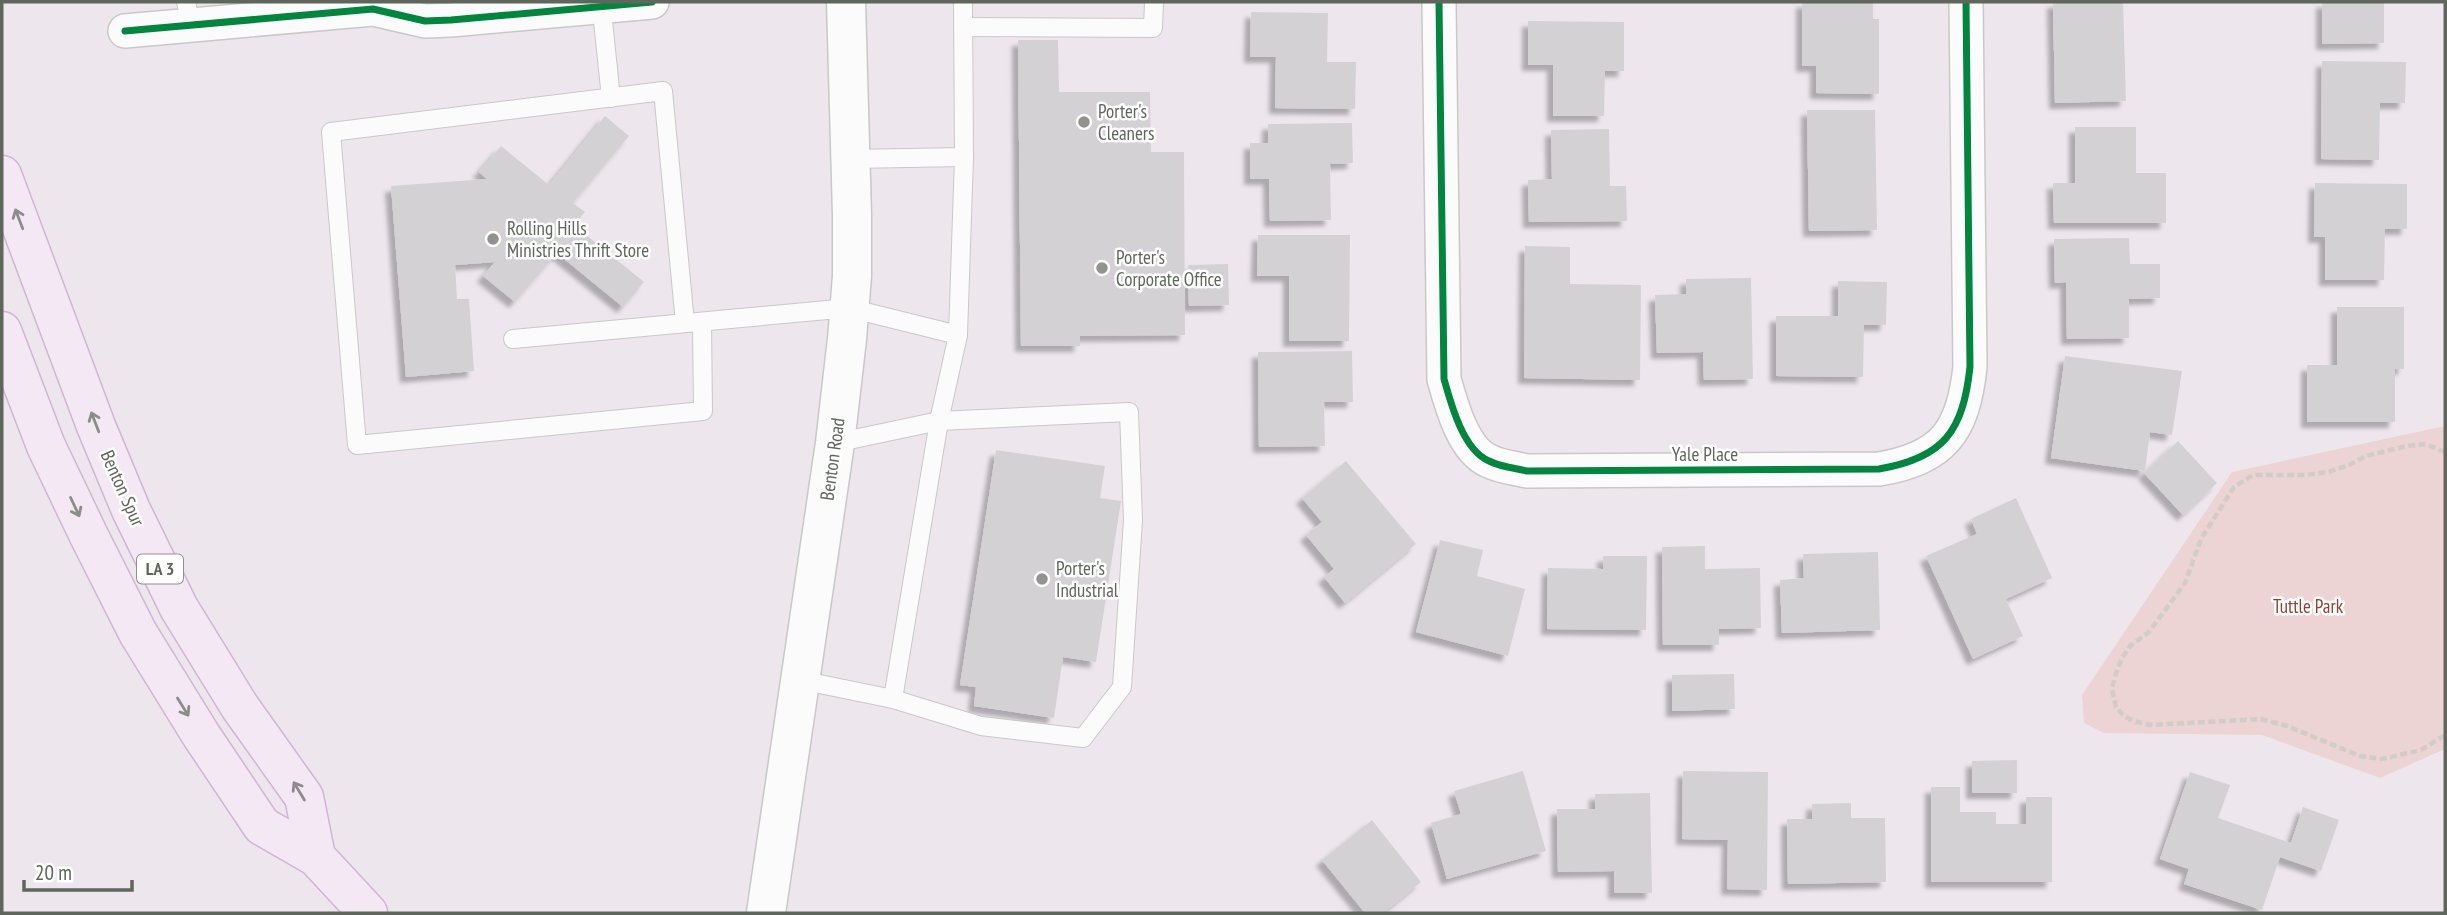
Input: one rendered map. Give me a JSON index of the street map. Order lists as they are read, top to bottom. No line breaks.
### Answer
{"streets":{"main road":["Benton Road","Benton Spur","LA 3"],"street":["Yale Place"]},"crossings":[["Benton Spur","LA 3"]],"parks":["Tuttle Park"],"places":["Porter's Cleaners","Rolling Hills Ministries Thrift Store","Porter's Corporate Office","Porter's Industrial"],"scale_bar":"20 m"}
